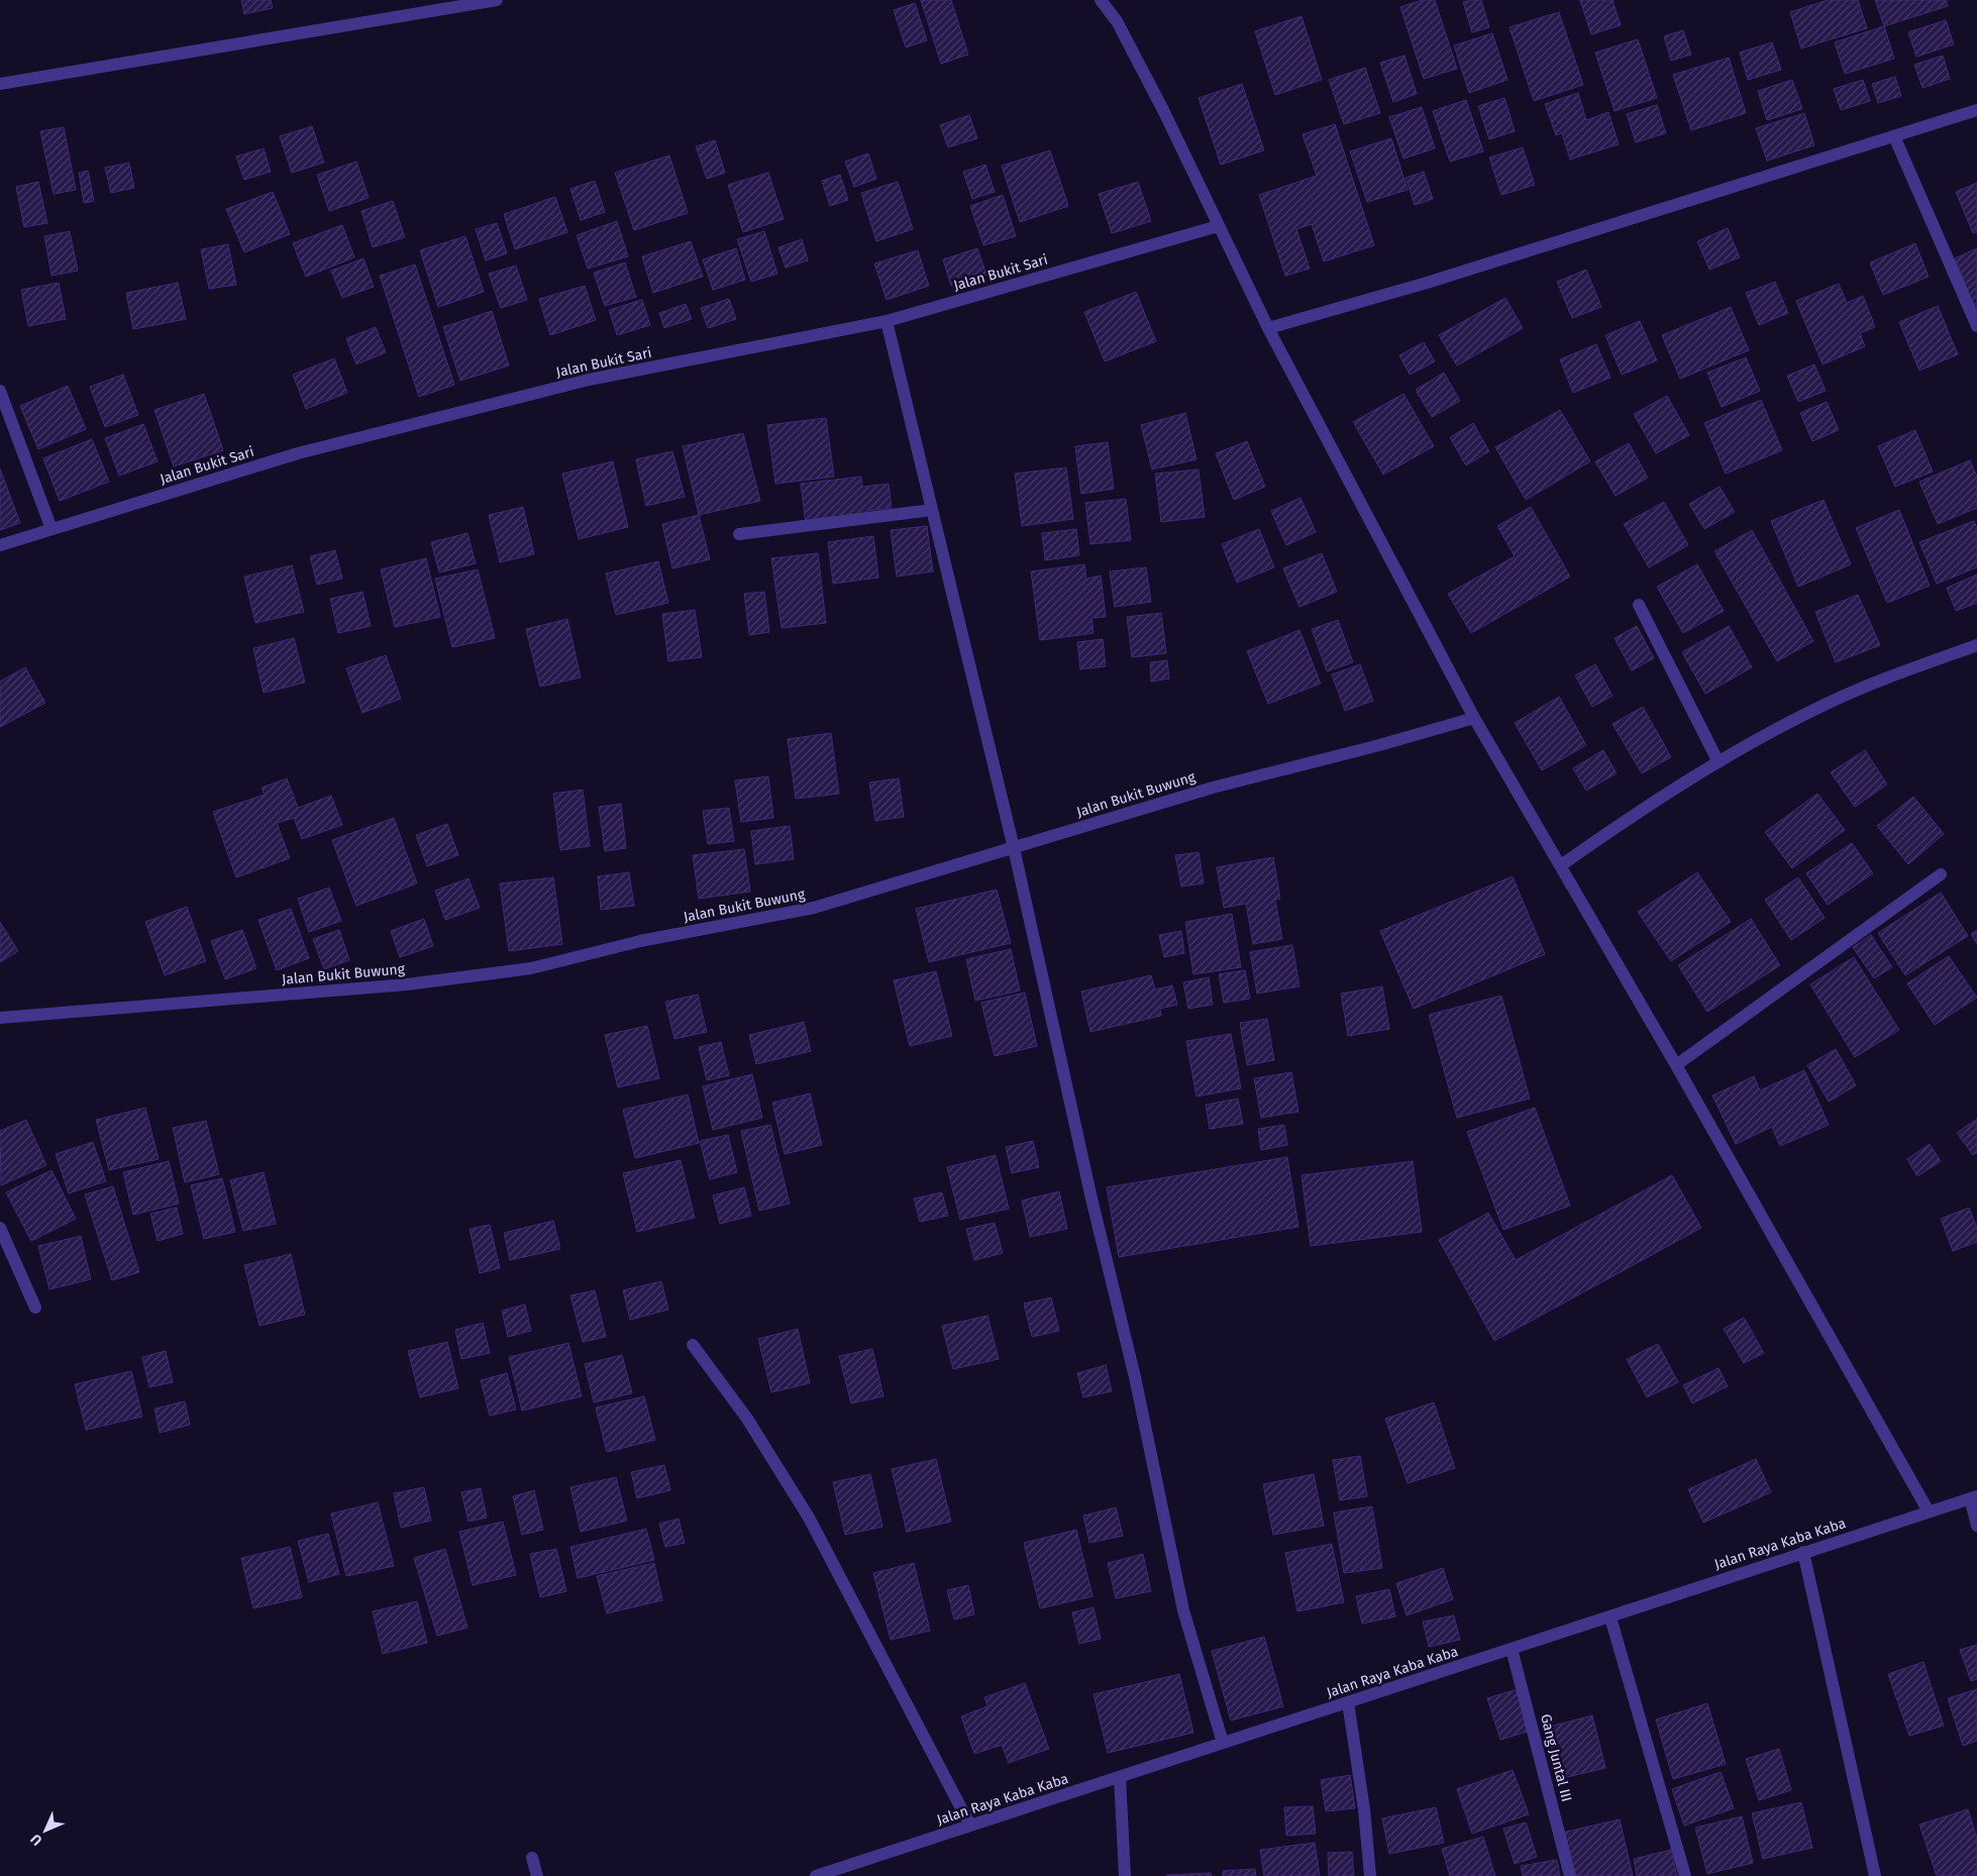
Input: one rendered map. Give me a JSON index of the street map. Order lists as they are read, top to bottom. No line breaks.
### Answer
{"streets":{"street":["Jalan Bukit Sari","Jalan Bukit Buwung","Jalan Raya Kaba Kaba","Gang Juntal III"]},"crossings":[["Jalan Raya Kaba Kaba","Gang Juntal III"]],"north":"bottom left"}
